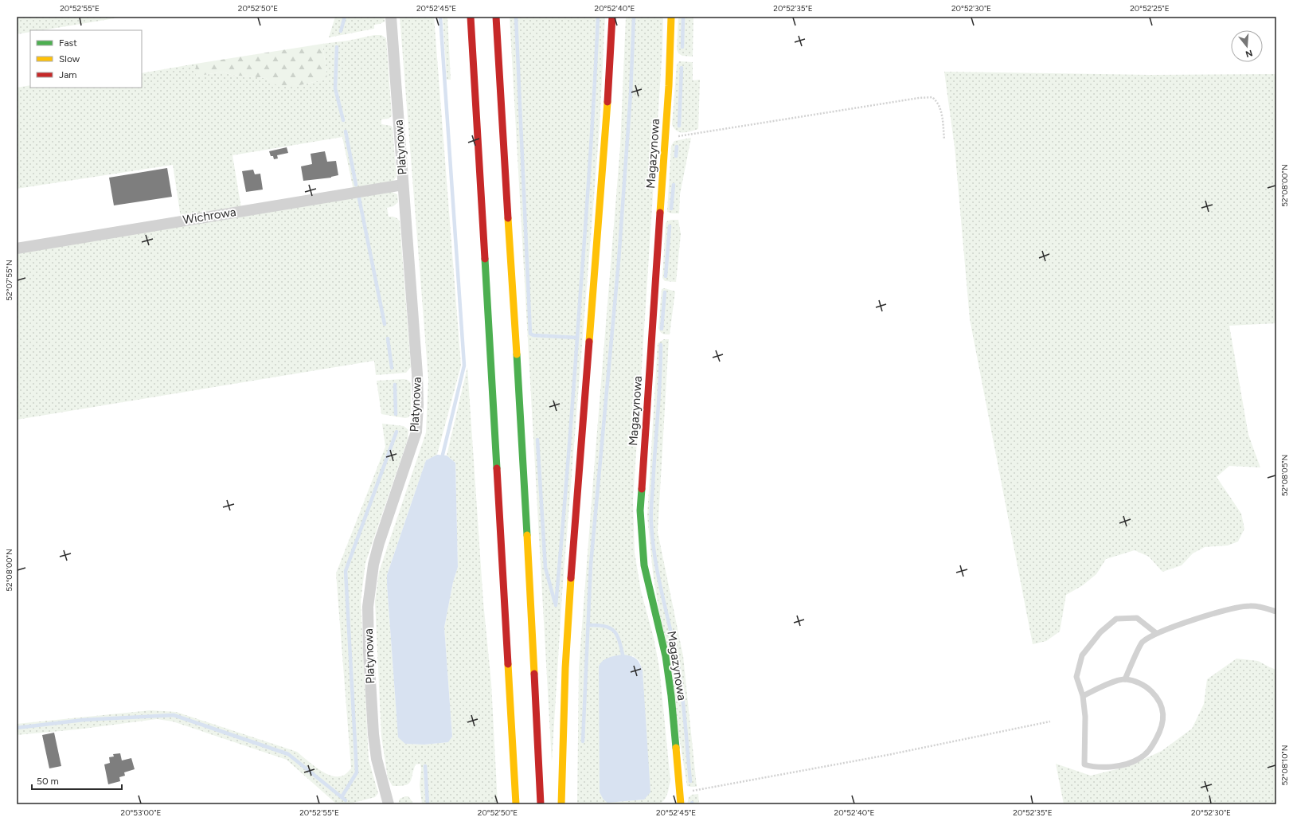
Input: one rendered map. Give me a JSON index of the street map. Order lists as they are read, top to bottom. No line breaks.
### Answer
{"streets":{"main road":["Magazynowa"],"street":["Platynowa","Wichrowa"]},"crossings":[["Platynowa","Wichrowa"]],"legend":["Fast","Slow","Jam"],"scale_bar":"50 m","north":"bottom","coordinates":["20°52'55\"E","20°52'50\"E","20°52'45\"E","20°52'40\"E","20°52'35\"E","20°52'30\"E","20°52'25\"E","52°08'00\"N","52°07'55\"N","52°08'05\"N","52°08'10\"N","20°53'00\"E"]}
